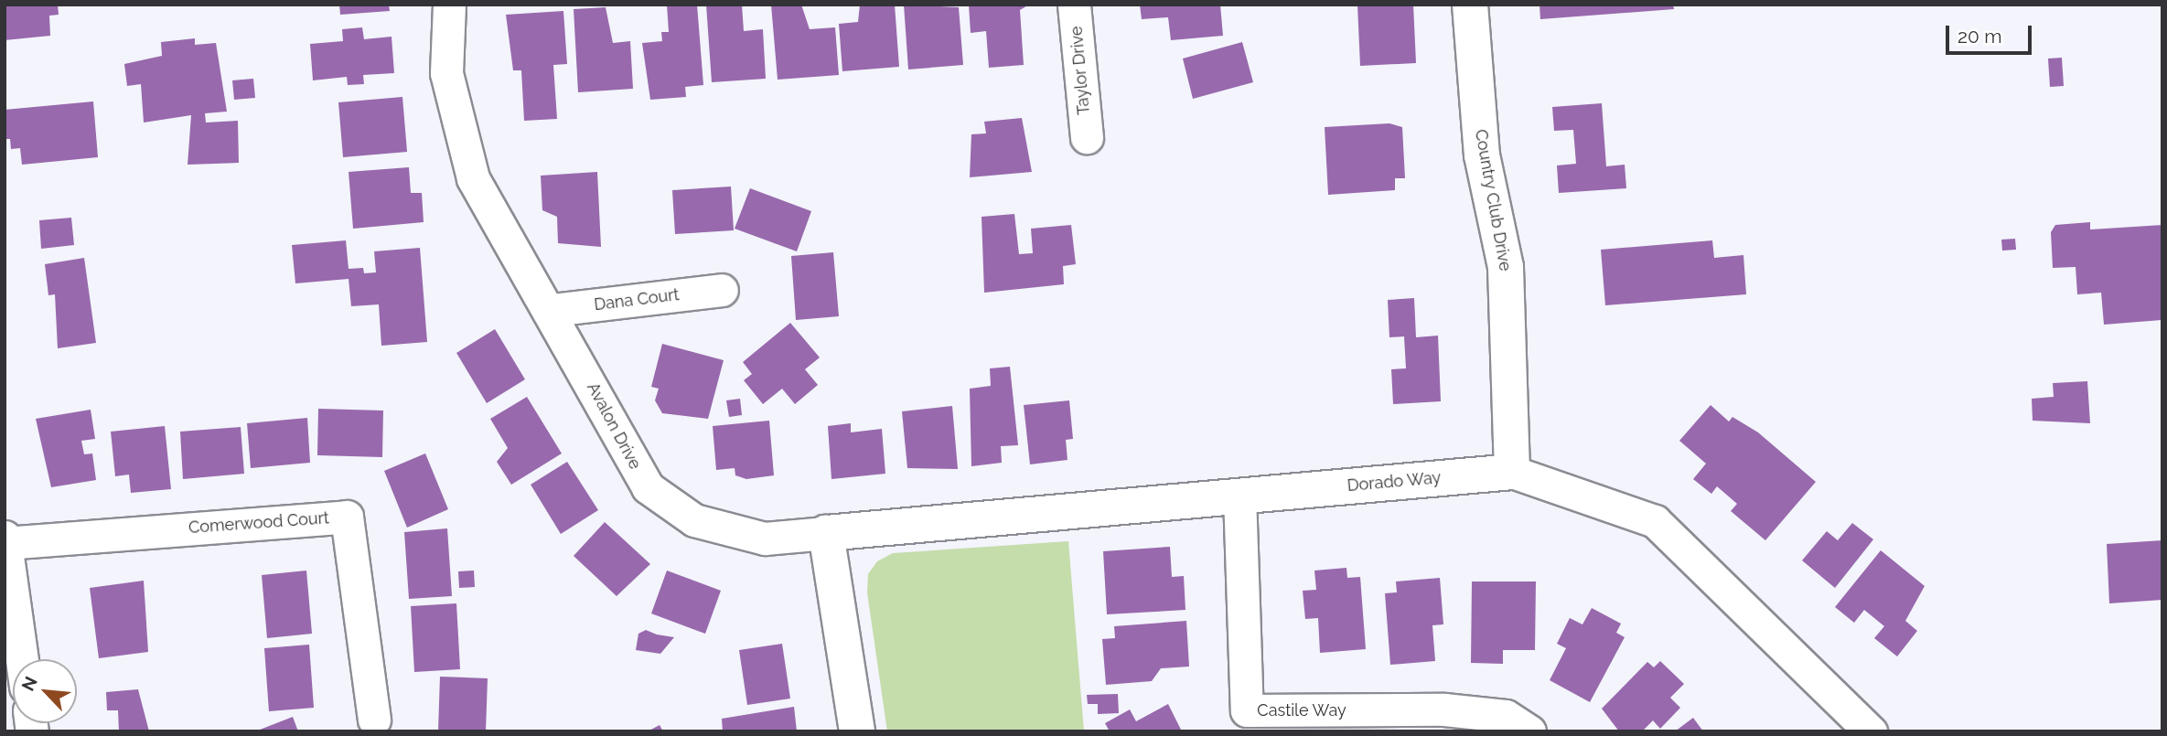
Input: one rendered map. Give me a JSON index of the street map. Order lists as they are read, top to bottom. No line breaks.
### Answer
{"streets":{"street":["Taylor Drive","Country Club Drive","Dana Court","Avalon Drive","Dorado Way","Comerwood Court","Castile Way"]},"crossings":[["Country Club Drive","Dorado Way"],["Dana Court","Avalon Drive"],["Avalon Drive","Dorado Way"],["Dorado Way","Castile Way"]],"scale_bar":"20 m","north":"top left"}
